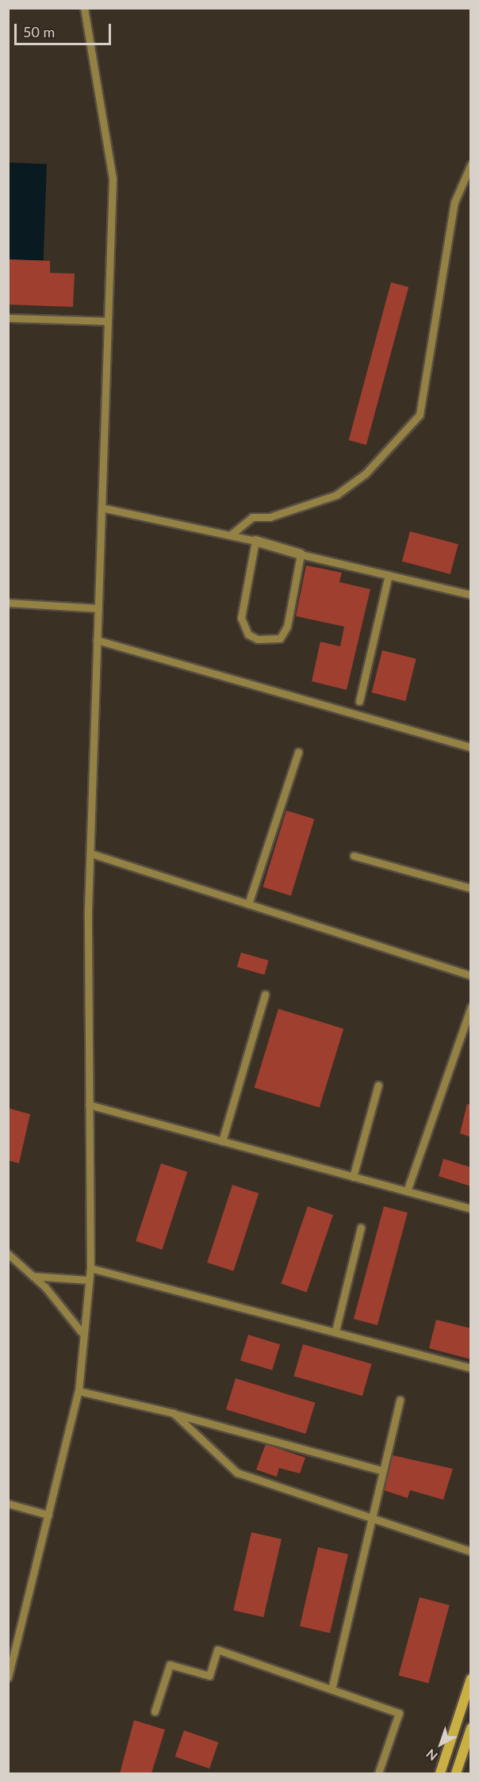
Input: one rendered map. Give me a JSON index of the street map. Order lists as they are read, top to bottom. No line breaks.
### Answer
{"scale_bar":"50 m","north":"bottom left"}
